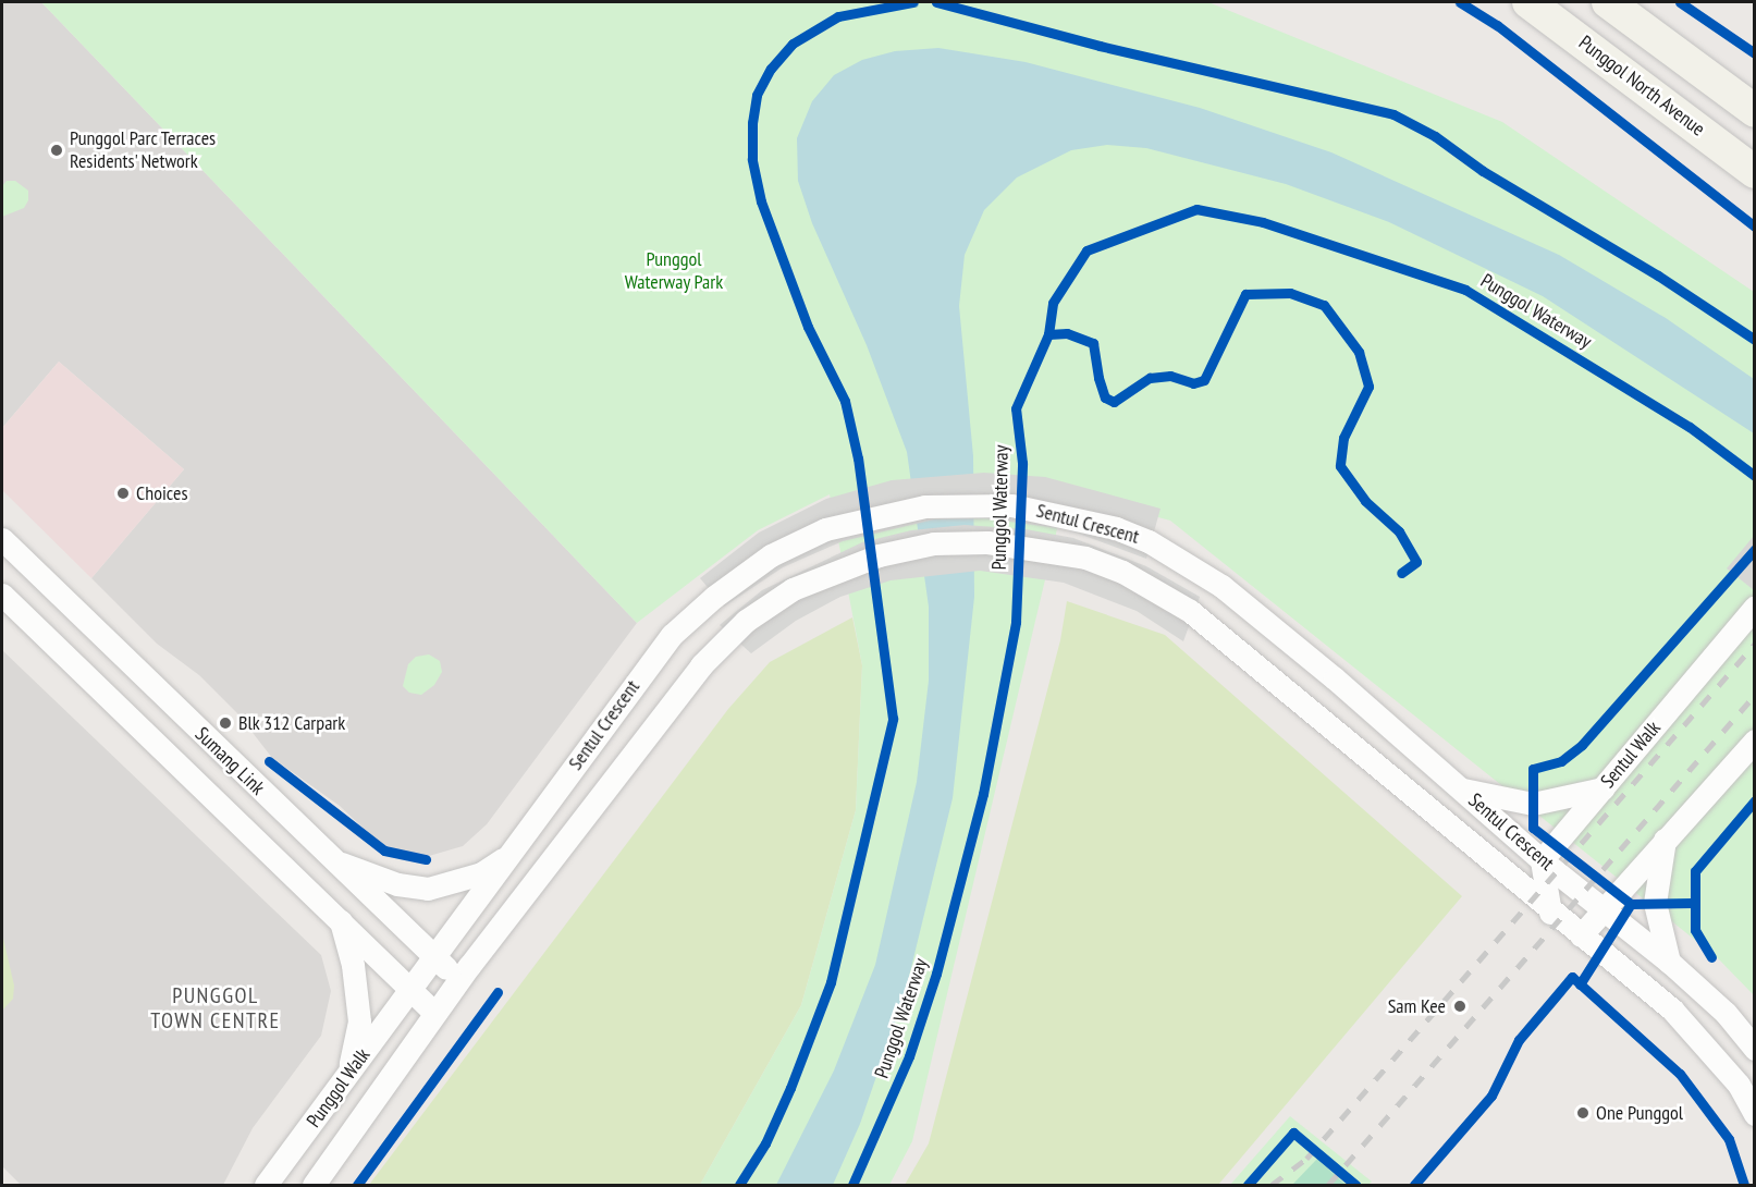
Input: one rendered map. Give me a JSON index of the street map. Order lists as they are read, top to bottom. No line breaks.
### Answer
{"streets":{"main road":["Punggol North Avenue"],"street":["Sentul Crescent","Sentul Walk","Sumang Link","Punggol Walk"],"cycle path":["Punggol Waterway"]},"crossings":[["Sentul Crescent","Sentul Walk"],["Sentul Crescent","Sumang Link"],["Sentul Crescent","Punggol Walk"],["Sumang Link","Punggol Walk"]],"districts":["PUNGGOL TOWN CENTRE"],"parks":["Punggol Waterway Park"],"places":["Punggol Parc Terraces Residents' Network","Choices","Blk 312 Carpark","Sam Kee","One Punggol"]}
